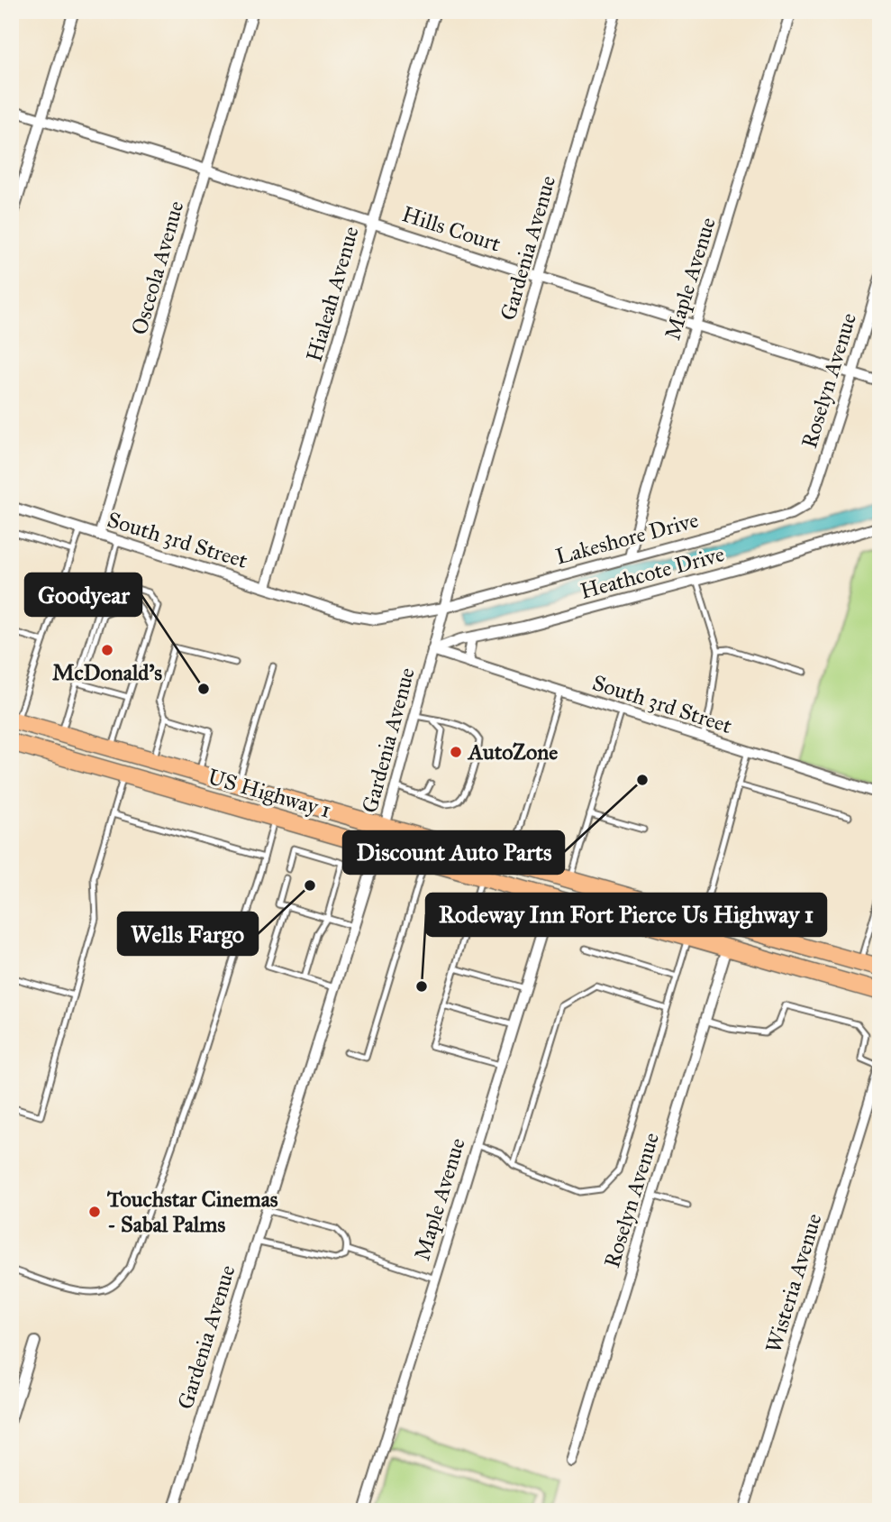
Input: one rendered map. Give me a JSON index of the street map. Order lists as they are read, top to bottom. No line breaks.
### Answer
{"streets":{"main road":["US Highway 1"],"street":["Hills Court","Gardenia Avenue","Osceola Avenue","Maple Avenue","Hialeah Avenue","Roselyn Avenue","Lakeshore Drive","South 3rd Street","Heathcote Drive","Wisteria Avenue"]},"crossings":[["Hills Court","Gardenia Avenue"],["Hills Court","Osceola Avenue"],["Hills Court","Maple Avenue"],["Hills Court","Hialeah Avenue"],["Hills Court","Roselyn Avenue"],["Gardenia Avenue","Lakeshore Drive"],["Gardenia Avenue","South 3rd Street"],["Gardenia Avenue","Heathcote Drive"],["Gardenia Avenue","US Highway 1"],["Osceola Avenue","South 3rd Street"],["Maple Avenue","Lakeshore Drive"],["Maple Avenue","US Highway 1"],["Hialeah Avenue","South 3rd Street"],["Roselyn Avenue","Lakeshore Drive"],["Roselyn Avenue","US Highway 1"],["Lakeshore Drive","South 3rd Street"],["South 3rd Street","Heathcote Drive"]],"places":["McDonald's","Goodyear","AutoZone","Discount Auto Parts","Wells Fargo","Rodeway Inn Fort Pierce Us Highway 1","Touchstar Cinemas - Sabal Palms"]}
